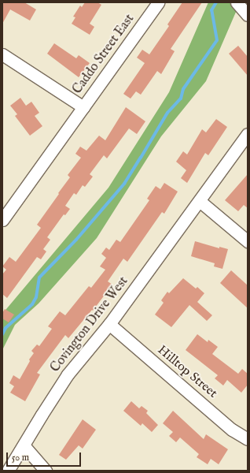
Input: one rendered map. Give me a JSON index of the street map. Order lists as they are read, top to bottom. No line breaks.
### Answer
{"streets":{"street":["Caddo Street East","Covington Drive West","Hilltop Street"]},"crossings":[["Covington Drive West","Hilltop Street"]],"scale_bar":"50 m"}
